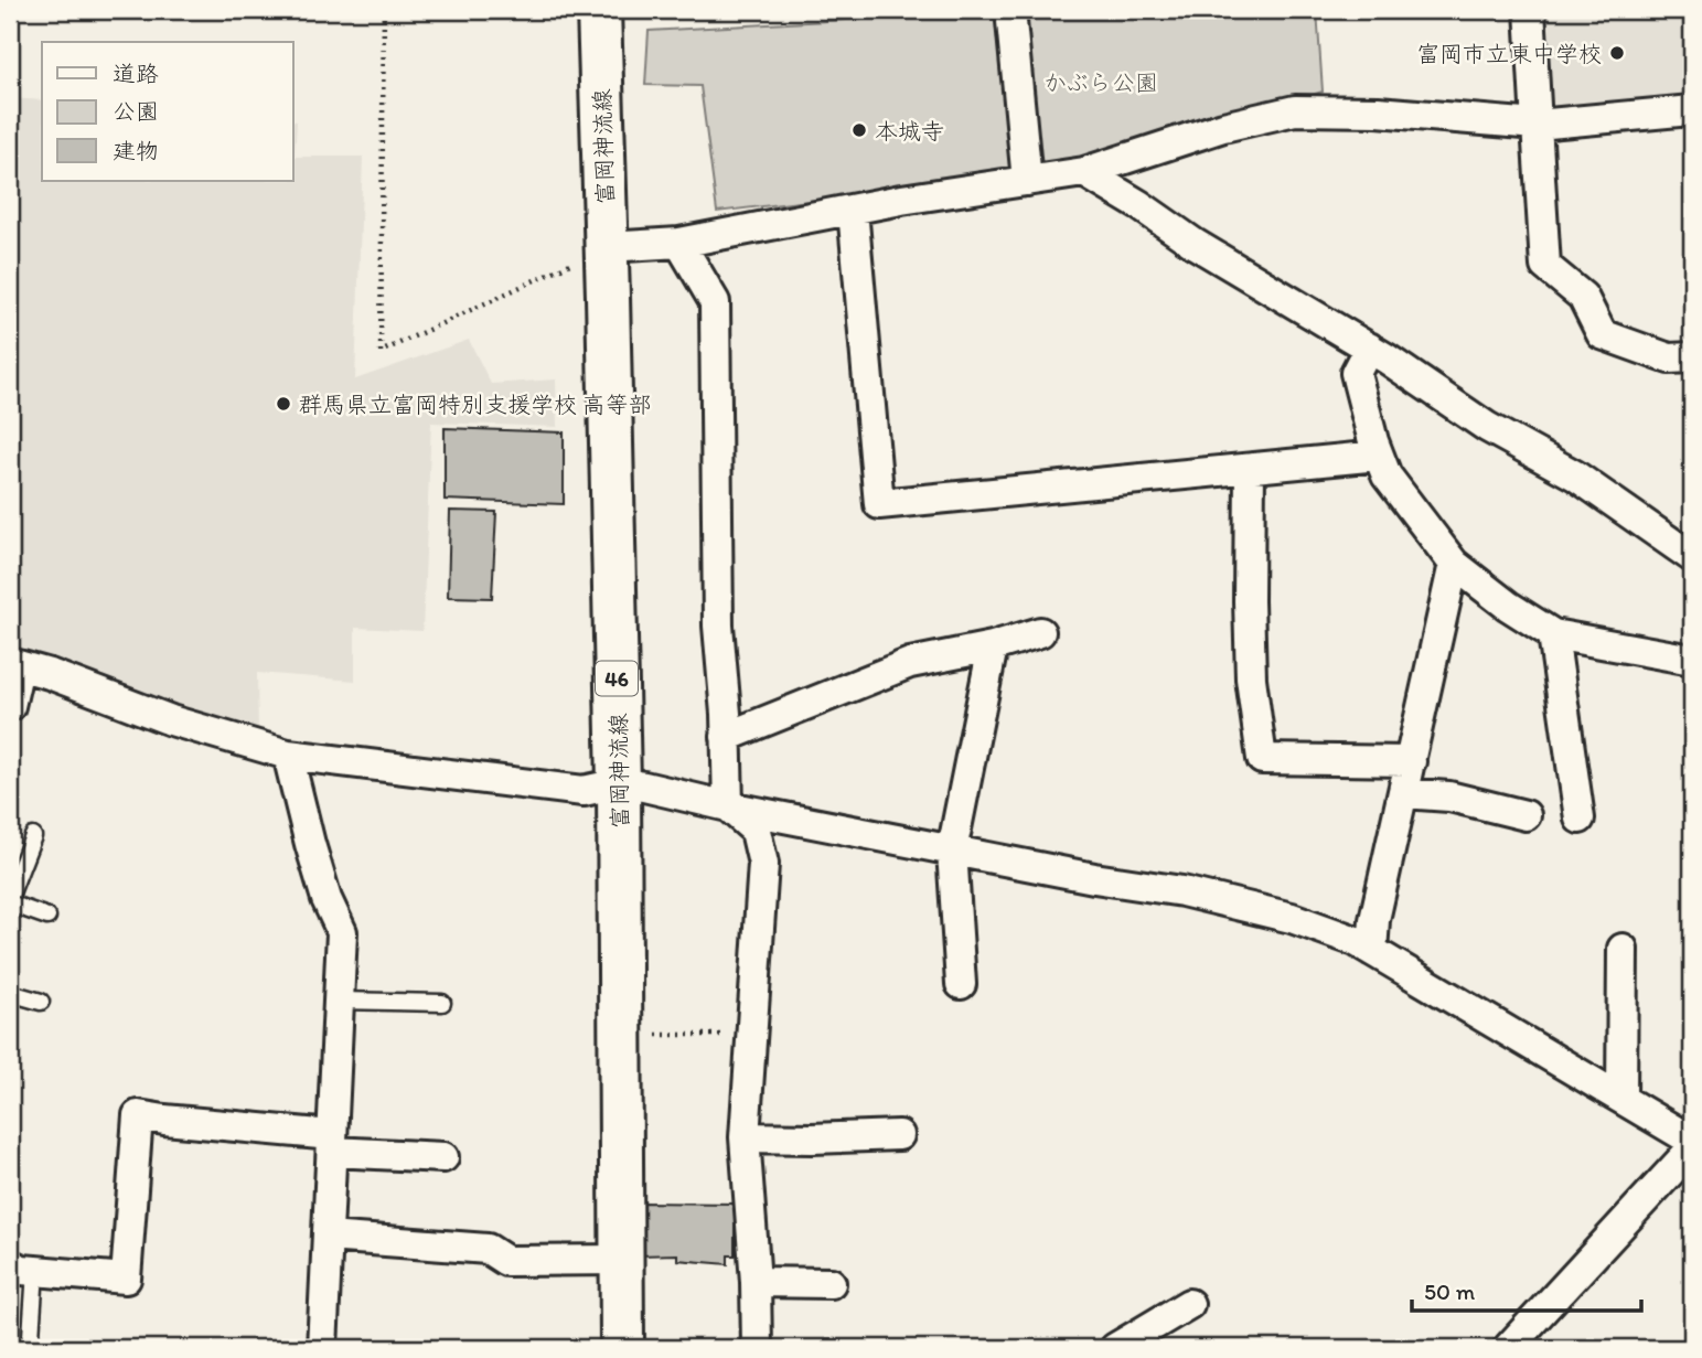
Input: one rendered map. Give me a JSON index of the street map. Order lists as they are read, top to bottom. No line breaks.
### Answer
{"streets":{"main road":["富岡神流線","46"]},"parks":["かぶら公園"],"places":["富岡市立東中学校","本城寺","群馬県立富岡特別支援学校 高等部"],"legend":["道路","公園","建物"],"scale_bar":"50 m"}
